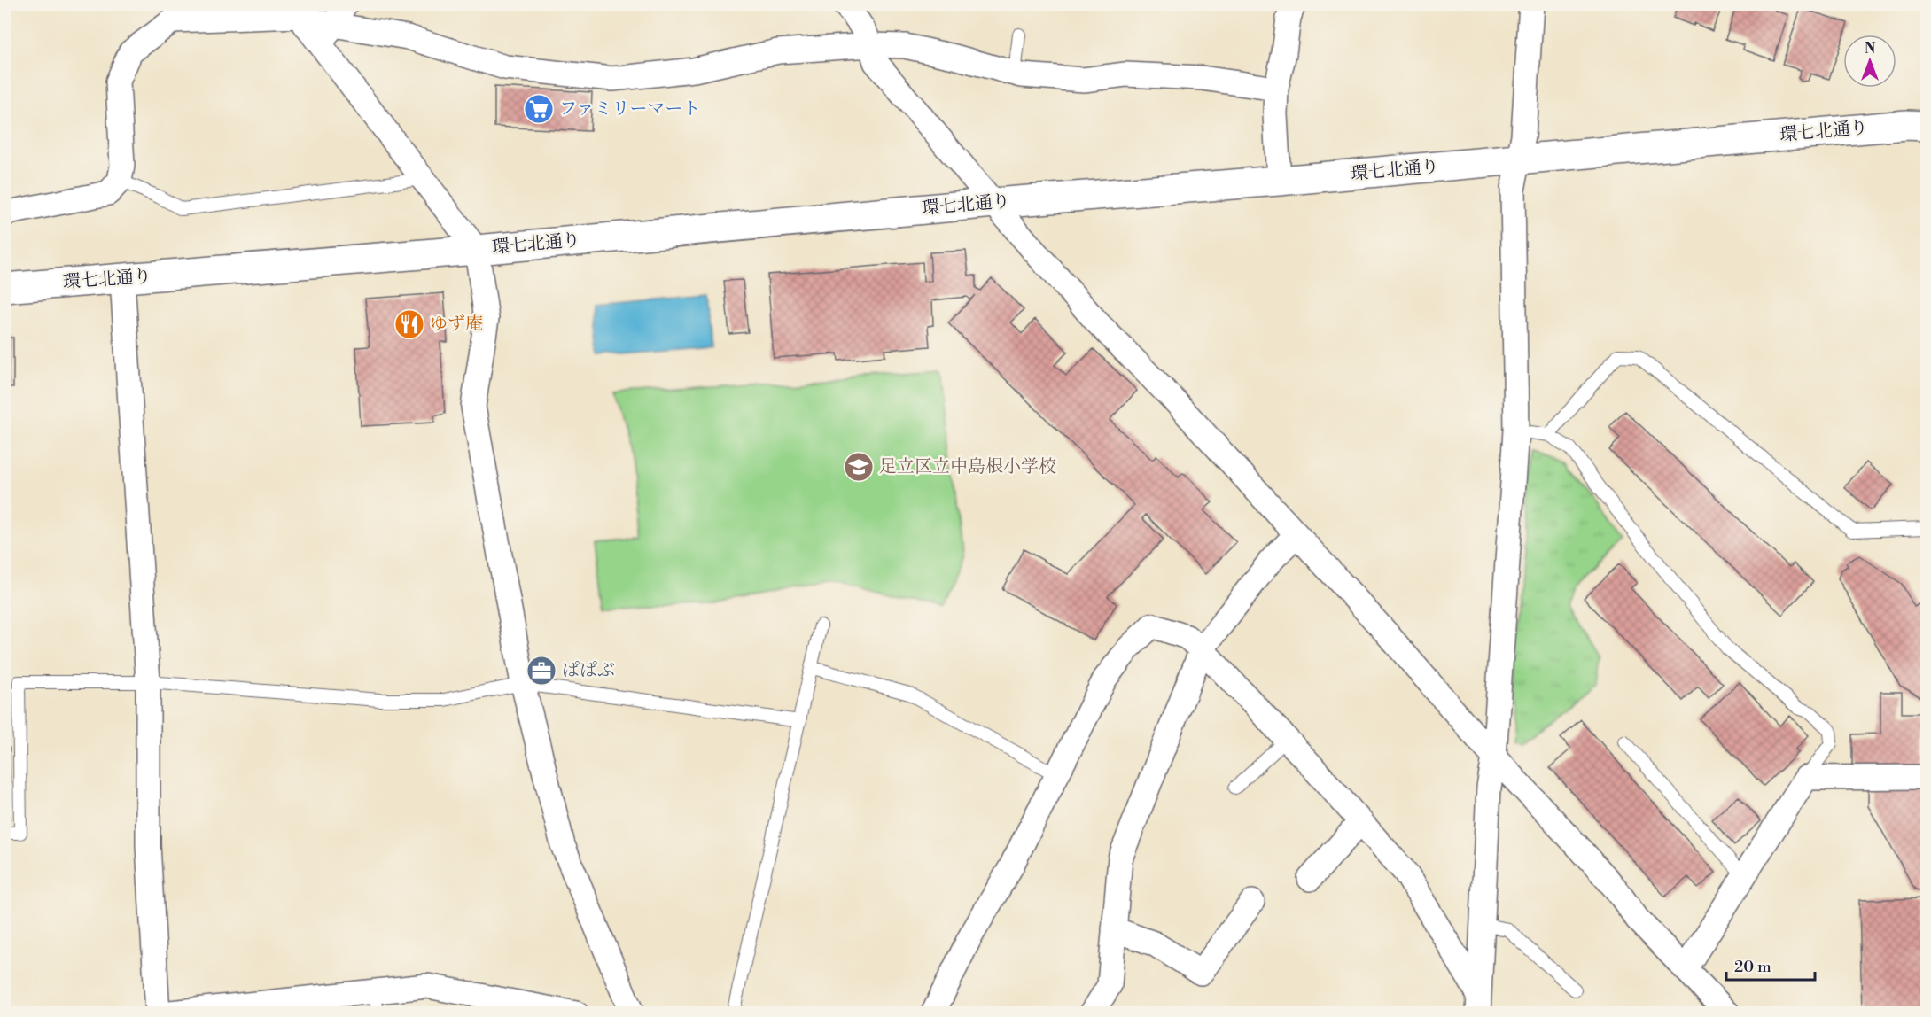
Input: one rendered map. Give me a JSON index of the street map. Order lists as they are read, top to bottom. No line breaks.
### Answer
{"streets":{"street":["環七北通り"]},"places":{"supermarket":["ファミリーマート"],"restaurant":["ゆず庵"],"school or university":["足立区立中島根小学校"],"office":["ぱぱぶ"]},"scale_bar":"20 m","north":"top"}
